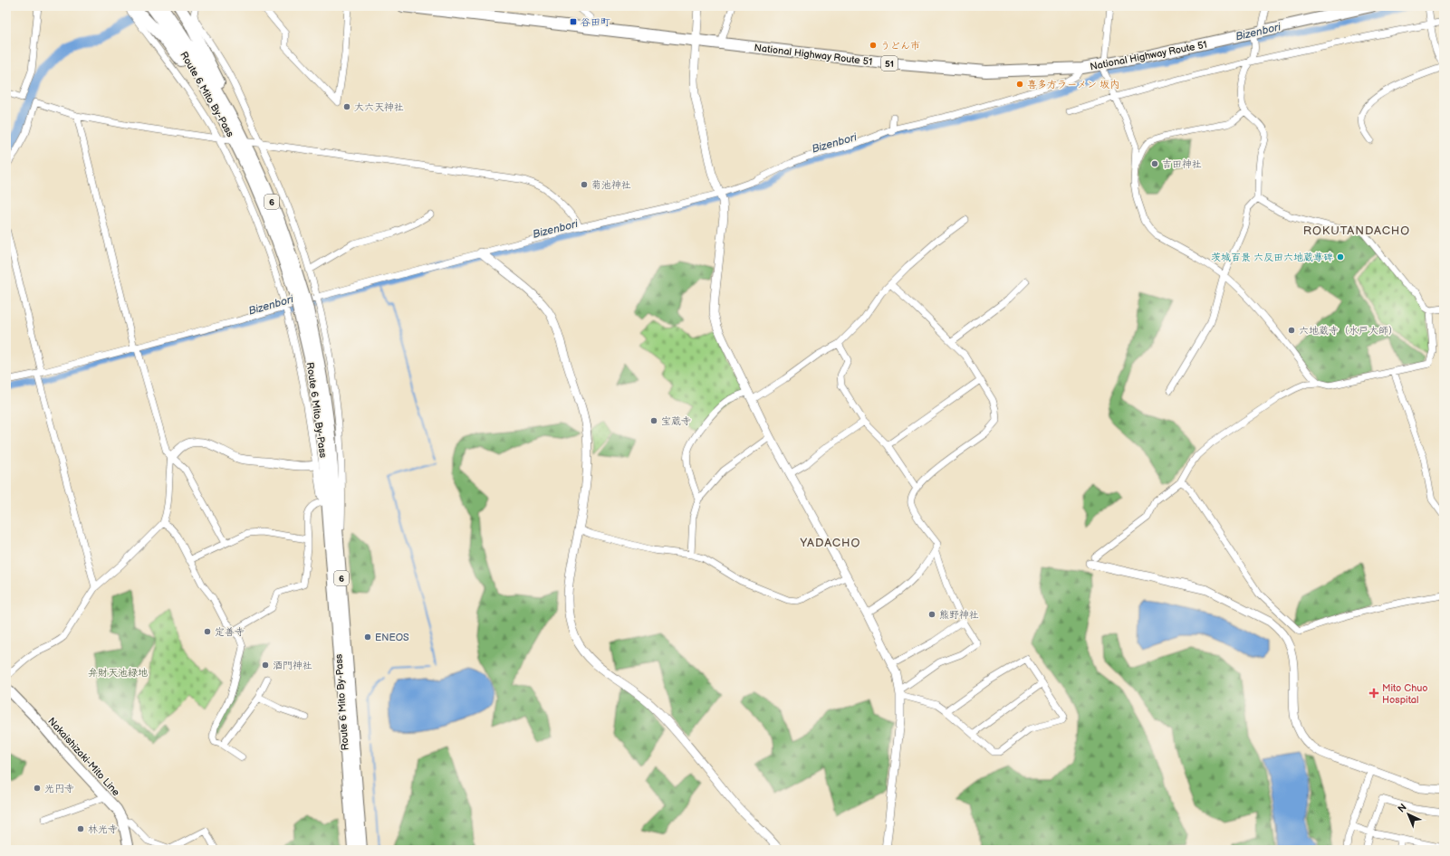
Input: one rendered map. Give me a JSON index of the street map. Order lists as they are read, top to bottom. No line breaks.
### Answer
{"streets":{"highway":["National Highway Route 51","51","Route 6 Mito By-Pass","6"],"main road":["Nakaishizaki-Mito Line"]},"districts":["ROKUTANDACHO","YADACHO"],"water":["Bizenbori"],"parks":["弁財天池緑地"],"places":{"transit":["谷田町"],"other":["うどん市","喜多方ラーメン 坂内","大六天神社","吉田神社","菊池神社","茨城百景 六反田六地蔵尊碑","六地蔵寺（水戸大師）","宝蔵寺","熊野神社","定善寺","ENEOS","酒門神社","光円寺","林光寺"],"health":["Mito Chuo Hospital"]},"north":"top left"}
